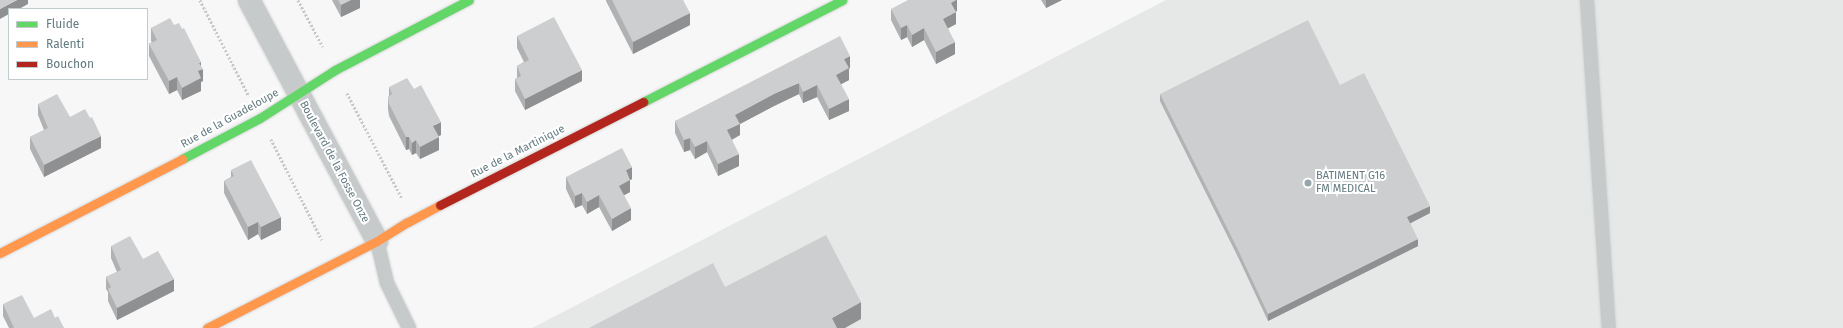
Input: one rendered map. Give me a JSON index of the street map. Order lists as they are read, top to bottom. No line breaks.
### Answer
{"streets":{"street":["Rue de la Guadeloupe","Rue de la Martinique","Boulevard de la Fosse Onze"]},"crossings":[["Rue de la Guadeloupe","Boulevard de la Fosse Onze"],["Rue de la Martinique","Boulevard de la Fosse Onze"]],"places":["BATIMENT G16 FM MEDICAL"],"legend":["Fluide","Ralenti","Bouchon"]}
